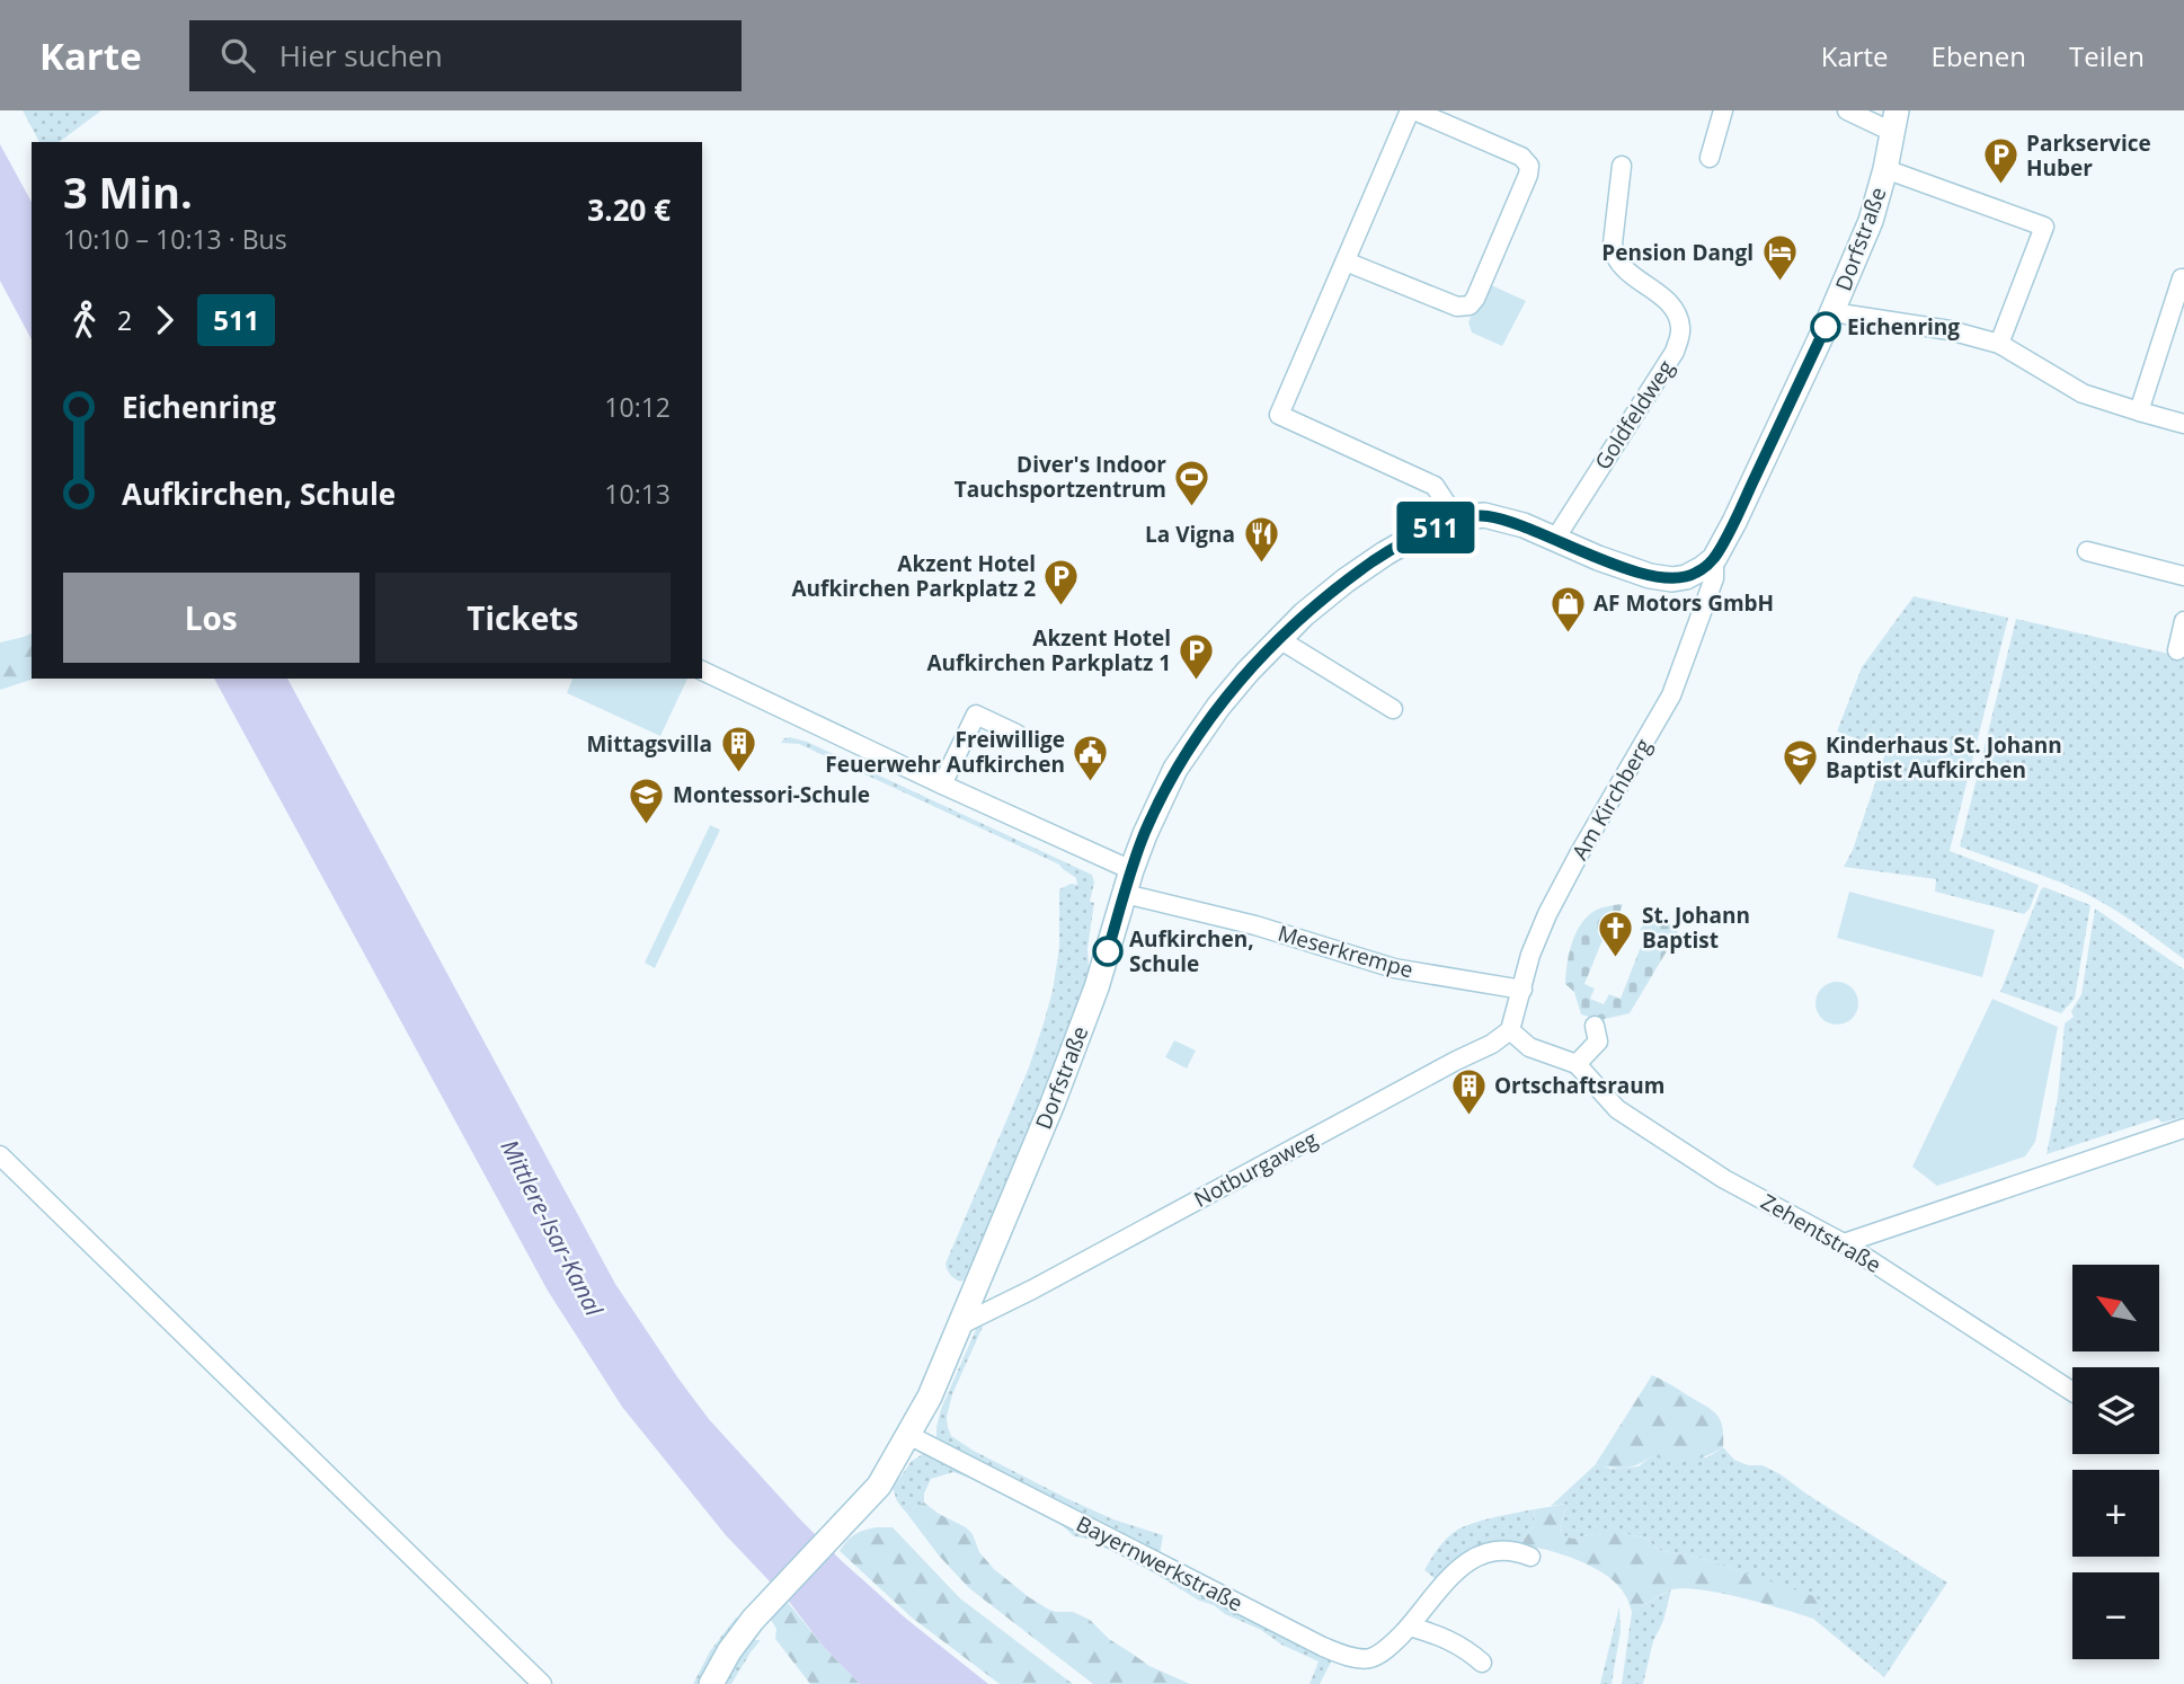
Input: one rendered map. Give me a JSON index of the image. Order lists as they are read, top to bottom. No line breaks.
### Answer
{"streets":{"street":["Dorfstraße","Goldfeldweg","Am Kirchberg","Meserkrempe","Notburgaweg","Zehentstraße","Bayernwerkstraße"]},"crossings":[["Dorfstraße","Goldfeldweg"],["Dorfstraße","Am Kirchberg"],["Dorfstraße","Meserkrempe"],["Dorfstraße","Notburgaweg"],["Dorfstraße","Bayernwerkstraße"],["Am Kirchberg","Meserkrempe"]],"water":["Mittlere-Isar-Kanal"],"places":{"parking":["Parkservice Huber","Akzent Hotel Aufkirchen Parkplatz 2","Akzent Hotel Aufkirchen Parkplatz 1"],"hotel":["Pension Dangl"],"other":["Eichenring","Aufkirchen, Schule"],"sports":["Diver's Indoor Tauchsportzentrum"],"restaurant":["La Vigna"],"shop":["AF Motors GmbH"],"building":["Mittagsvilla","Ortschaftsraum"],"public building":["Freiwillige Feuerwehr Aufkirchen"],"school or university":["Kinderhaus St. Johann Baptist Aufkirchen","Montessori-Schule"],"church":["St. Johann Baptist"]},"lines":["bus line 511"],"north":"top left","page":{"header":"Karte","search":"Hier suchen","nav":["Karte","Ebenen","Teilen"],"on_map":"511","heading":["3 Min.","10:10 – 10:13 · Bus","3.20 €"],"legs":["2","511"],"list":[{"name":"Eichenring","value":"10:12"},{"name":"Aufkirchen, Schule","value":"10:13"}],"buttons":["Los","Tickets"],"map_buttons":["+","−"]}}
